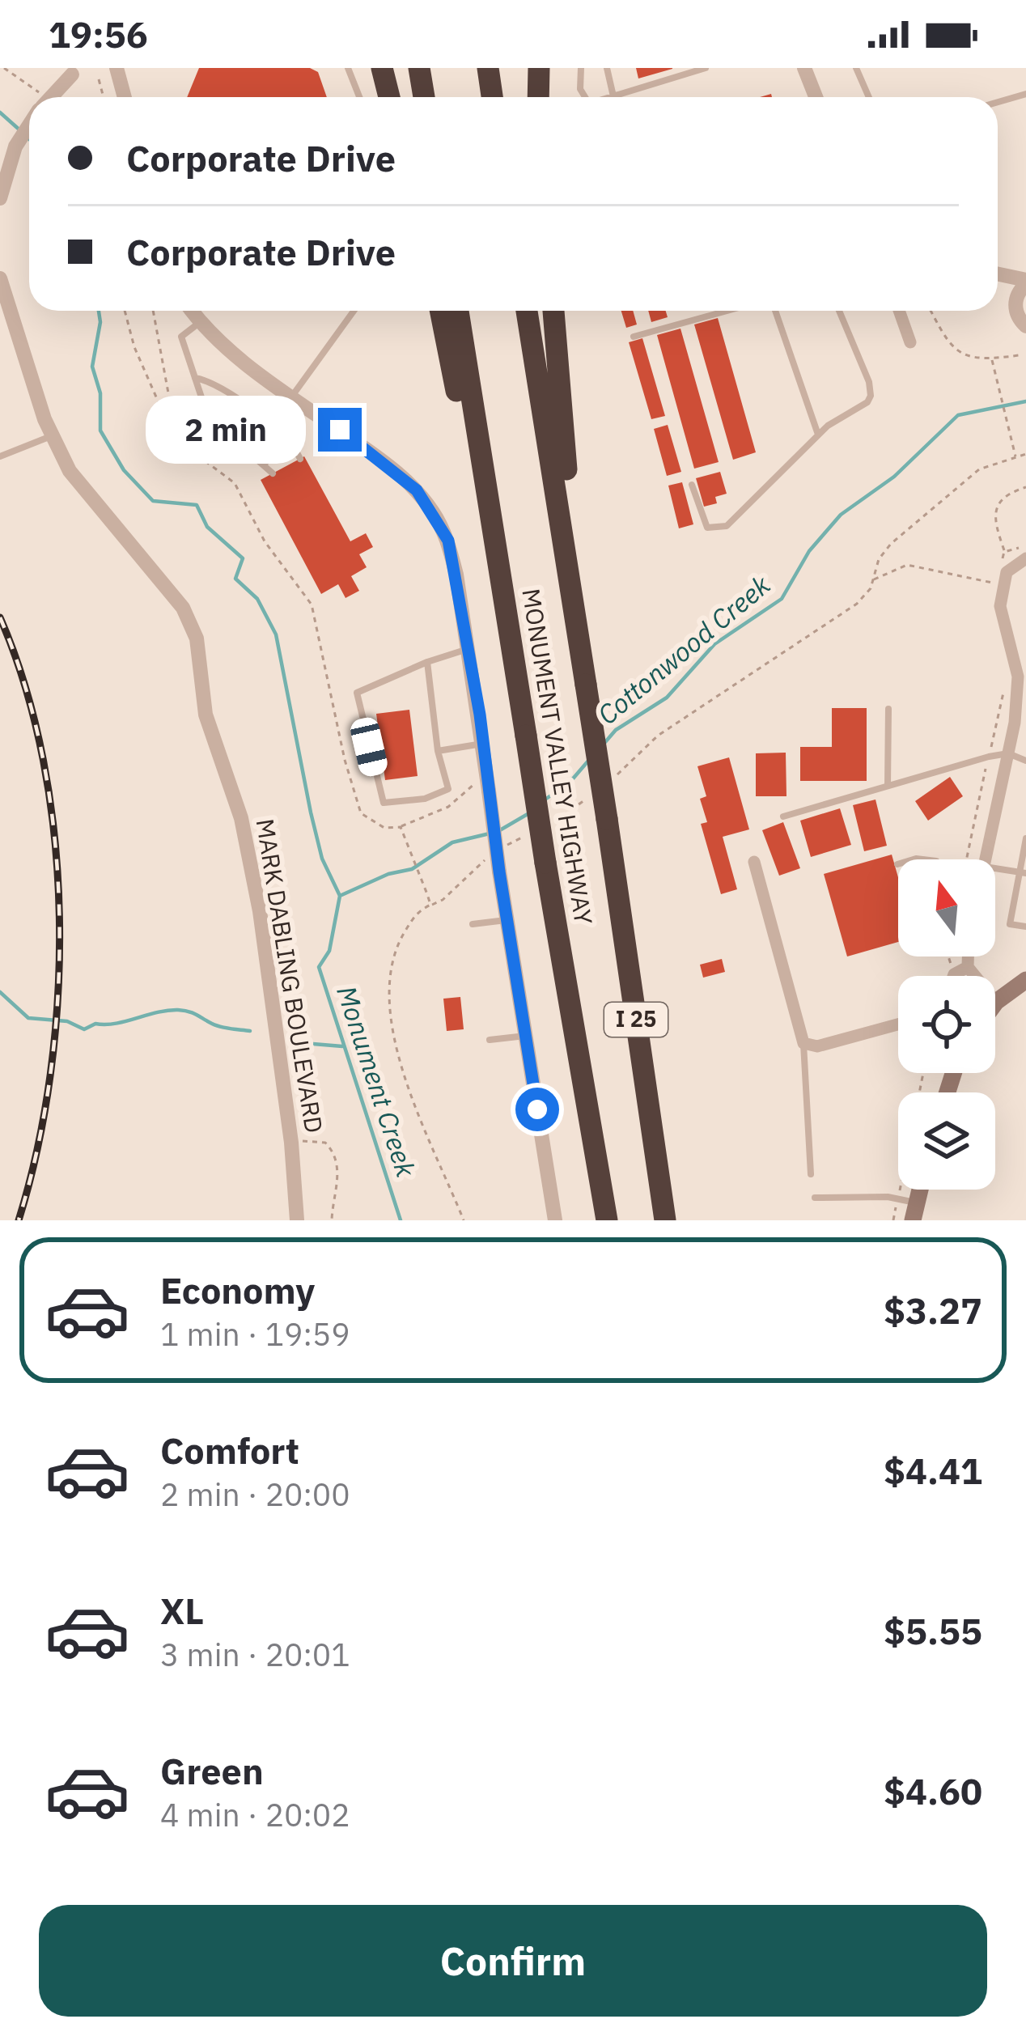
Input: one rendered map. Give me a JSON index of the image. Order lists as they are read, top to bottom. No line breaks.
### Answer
{"streets":{"highway":["MONUMENT VALLEY HIGHWAY","I 25"],"street":["MARK DABLING BOULEVARD"]},"water":["Cottonwood Creek","Monument Creek"],"north":"top","page":{"status":"19:56","banner":["Corporate Drive","Corporate Drive"],"bubble":"2 min","list":[{"name":"Economy","note":"1 min · 19:59","value":"$3.27"},{"name":"Comfort","note":"2 min · 20:00","value":"$4.41"},{"name":"XL","note":"3 min · 20:01","value":"$5.55"},{"name":"Green","note":"4 min · 20:02","value":"$4.60"}],"buttons":"Confirm"}}
